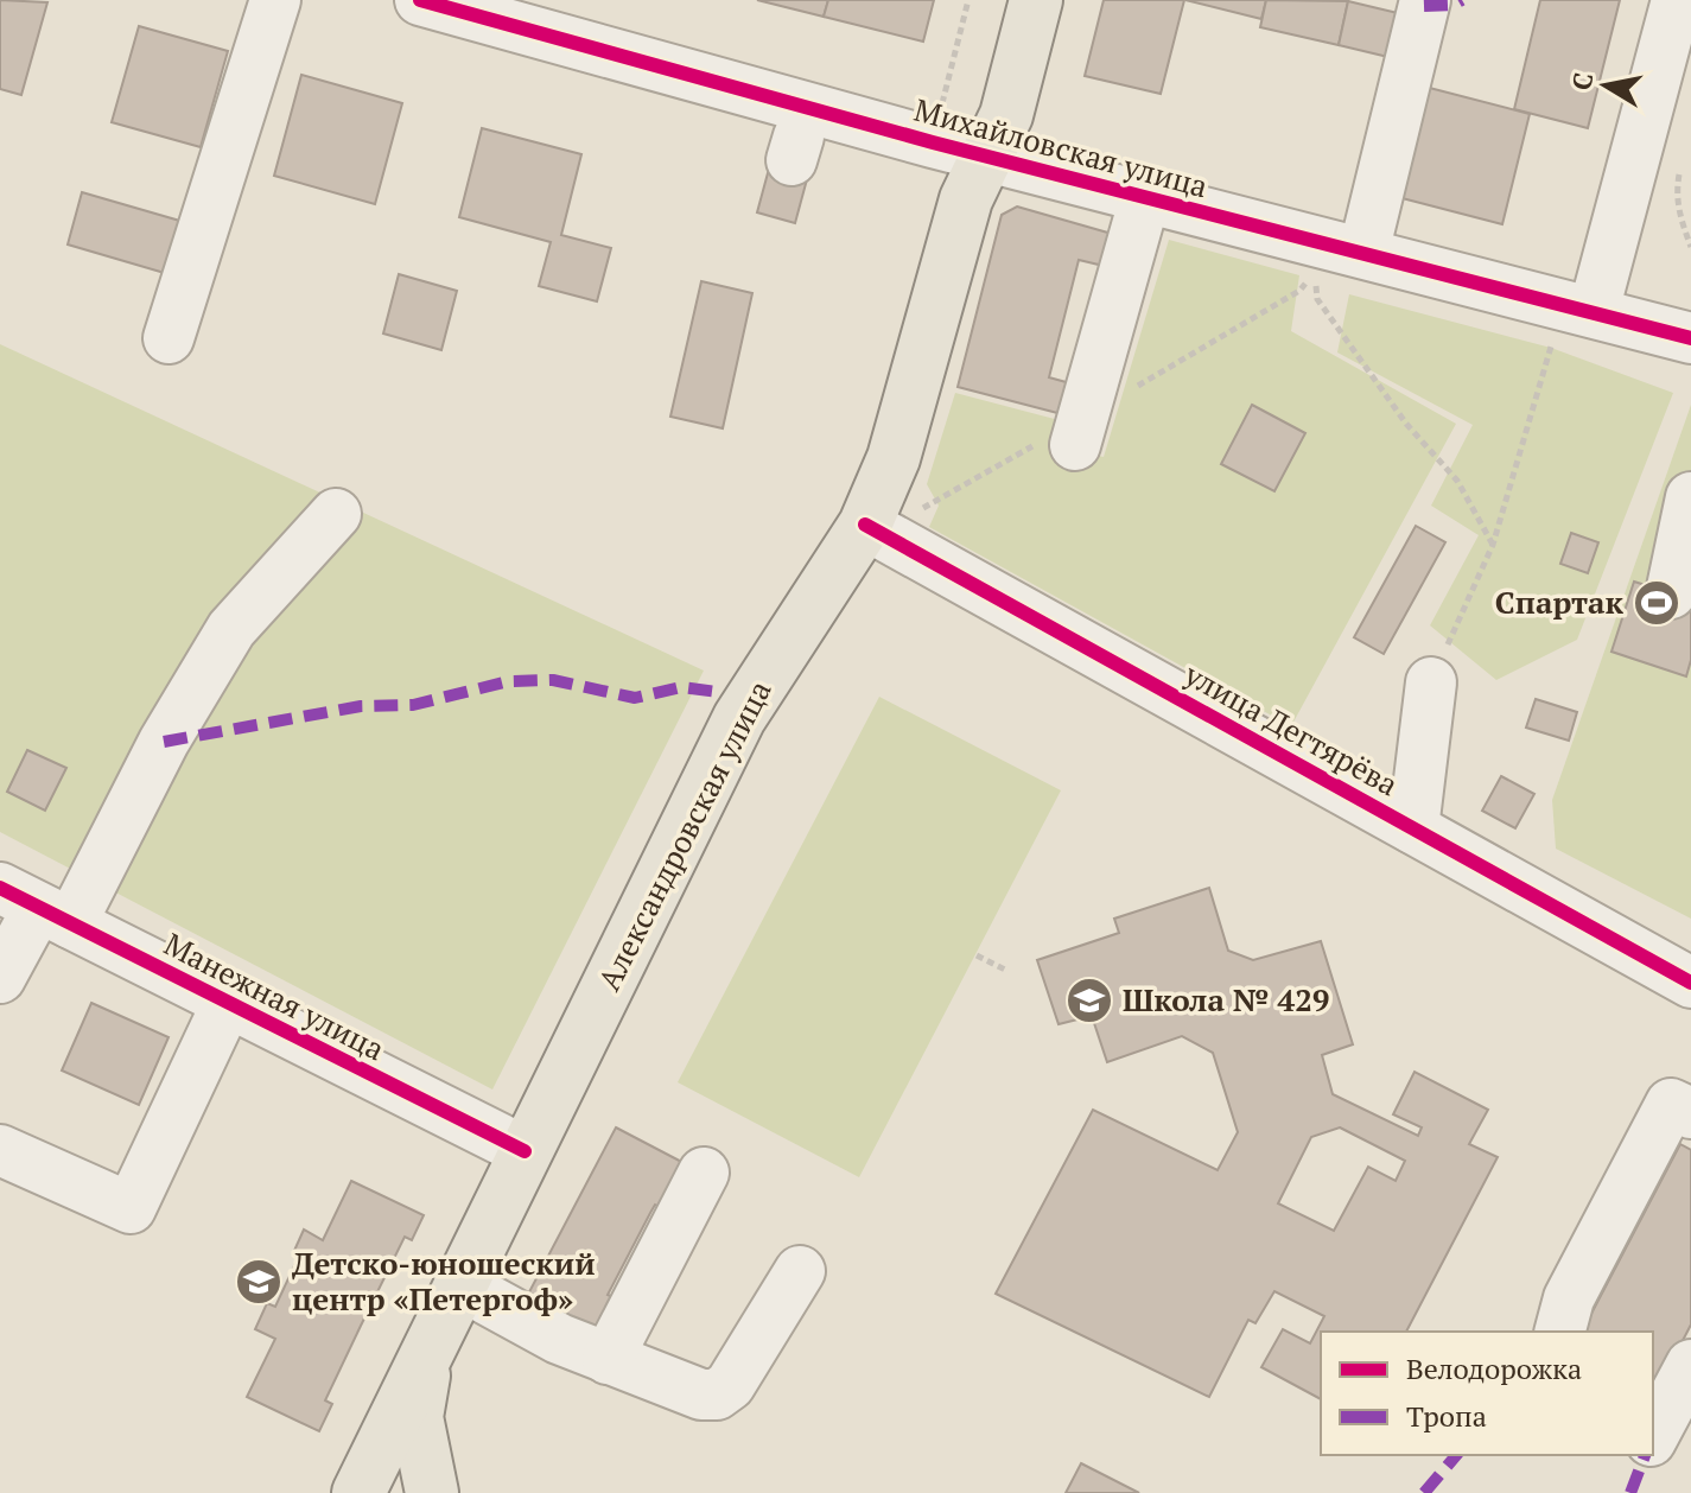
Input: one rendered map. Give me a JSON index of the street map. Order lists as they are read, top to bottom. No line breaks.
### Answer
{"streets":{"main road":["Александровская улица"],"street":["Михайловская улица","улица Дегтярёва","Манежная улица"]},"crossings":[["Михайловская улица","Александровская улица"],["улица Дегтярёва","Александровская улица"],["Александровская улица","Манежная улица"]],"places":{"sports":["Спартак"],"school or university":["Школа № 429","Детско-юношеский центр «Петергоф»"]},"legend":["Велодорожка","Тропа"],"north":"left"}
